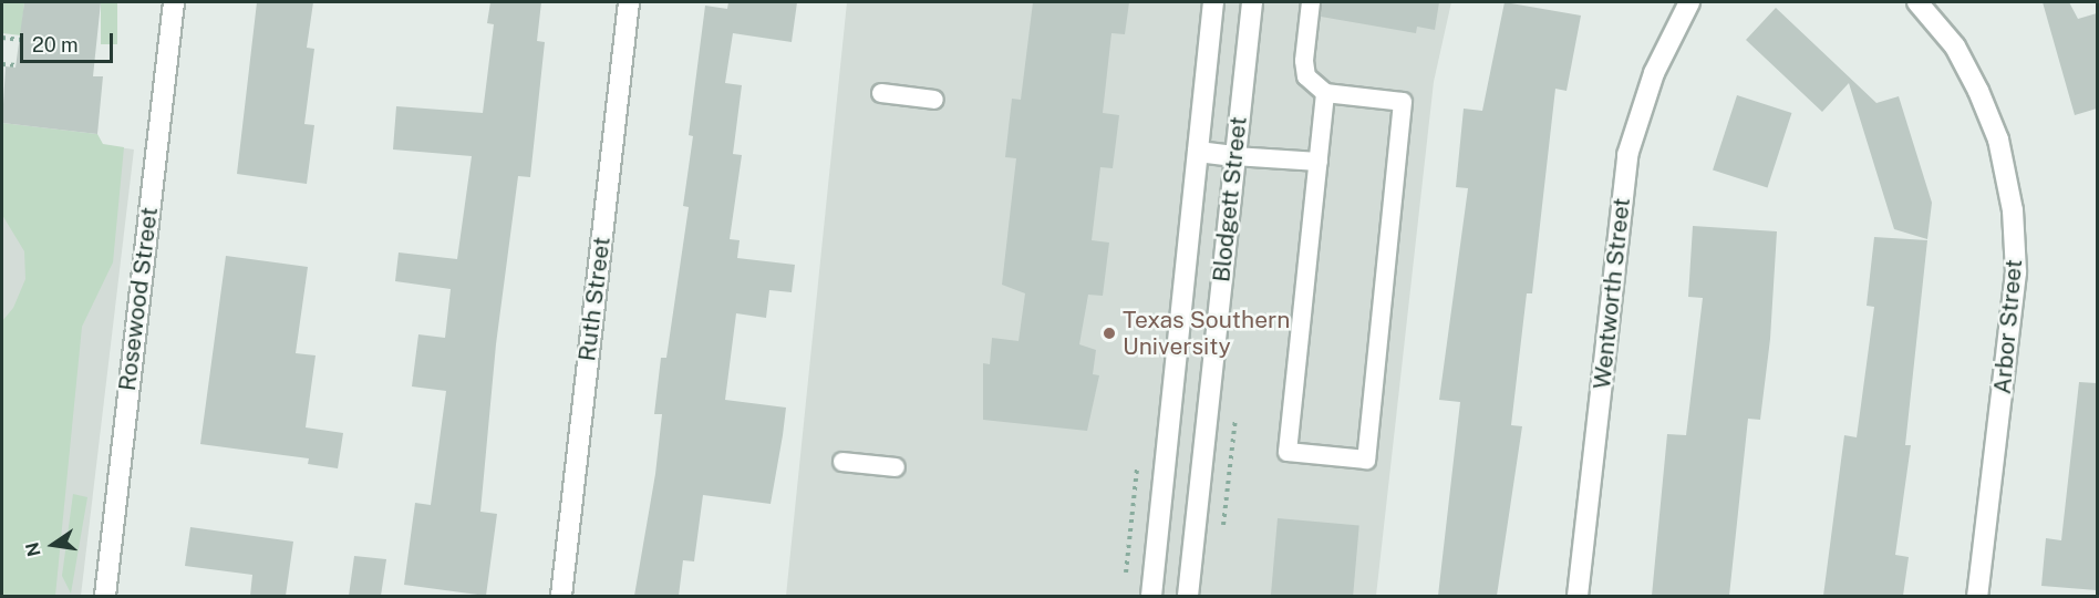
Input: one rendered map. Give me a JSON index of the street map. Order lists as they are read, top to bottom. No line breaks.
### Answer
{"streets":{"street":["Blodgett Street","Wentworth Street","Rosewood Street","Ruth Street","Arbor Street"]},"places":["Texas Southern University"],"scale_bar":"20 m","north":"left"}
